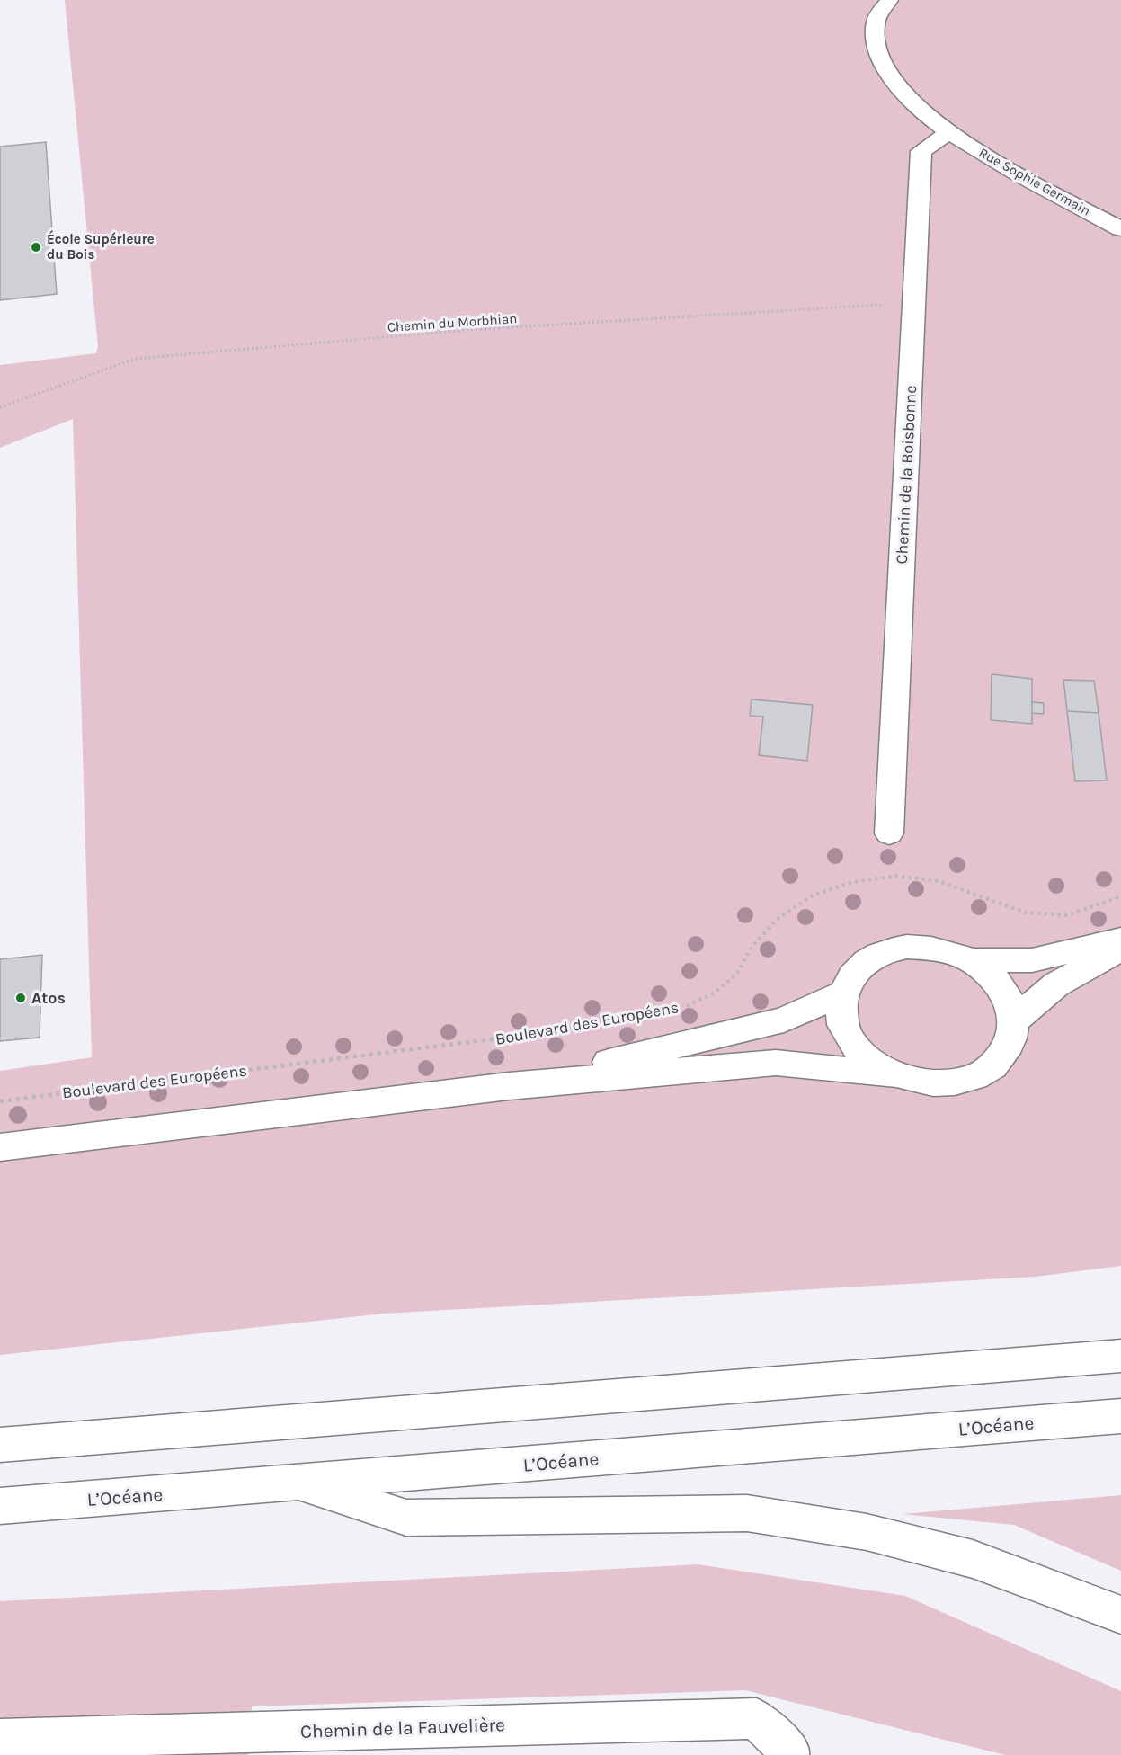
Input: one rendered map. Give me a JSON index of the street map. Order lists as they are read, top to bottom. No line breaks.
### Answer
{"streets":{"main road":["Rue Sophie Germain","Chemin de la Boisbonne","L’Océane","Chemin de la Fauvelière"],"path":["Chemin du Morbhian","Boulevard des Européens"]},"crossings":[["Rue Sophie Germain","Chemin de la Boisbonne"],["Chemin du Morbhian","Chemin de la Boisbonne"]],"places":["École Supérieure du Bois","Atos"]}
